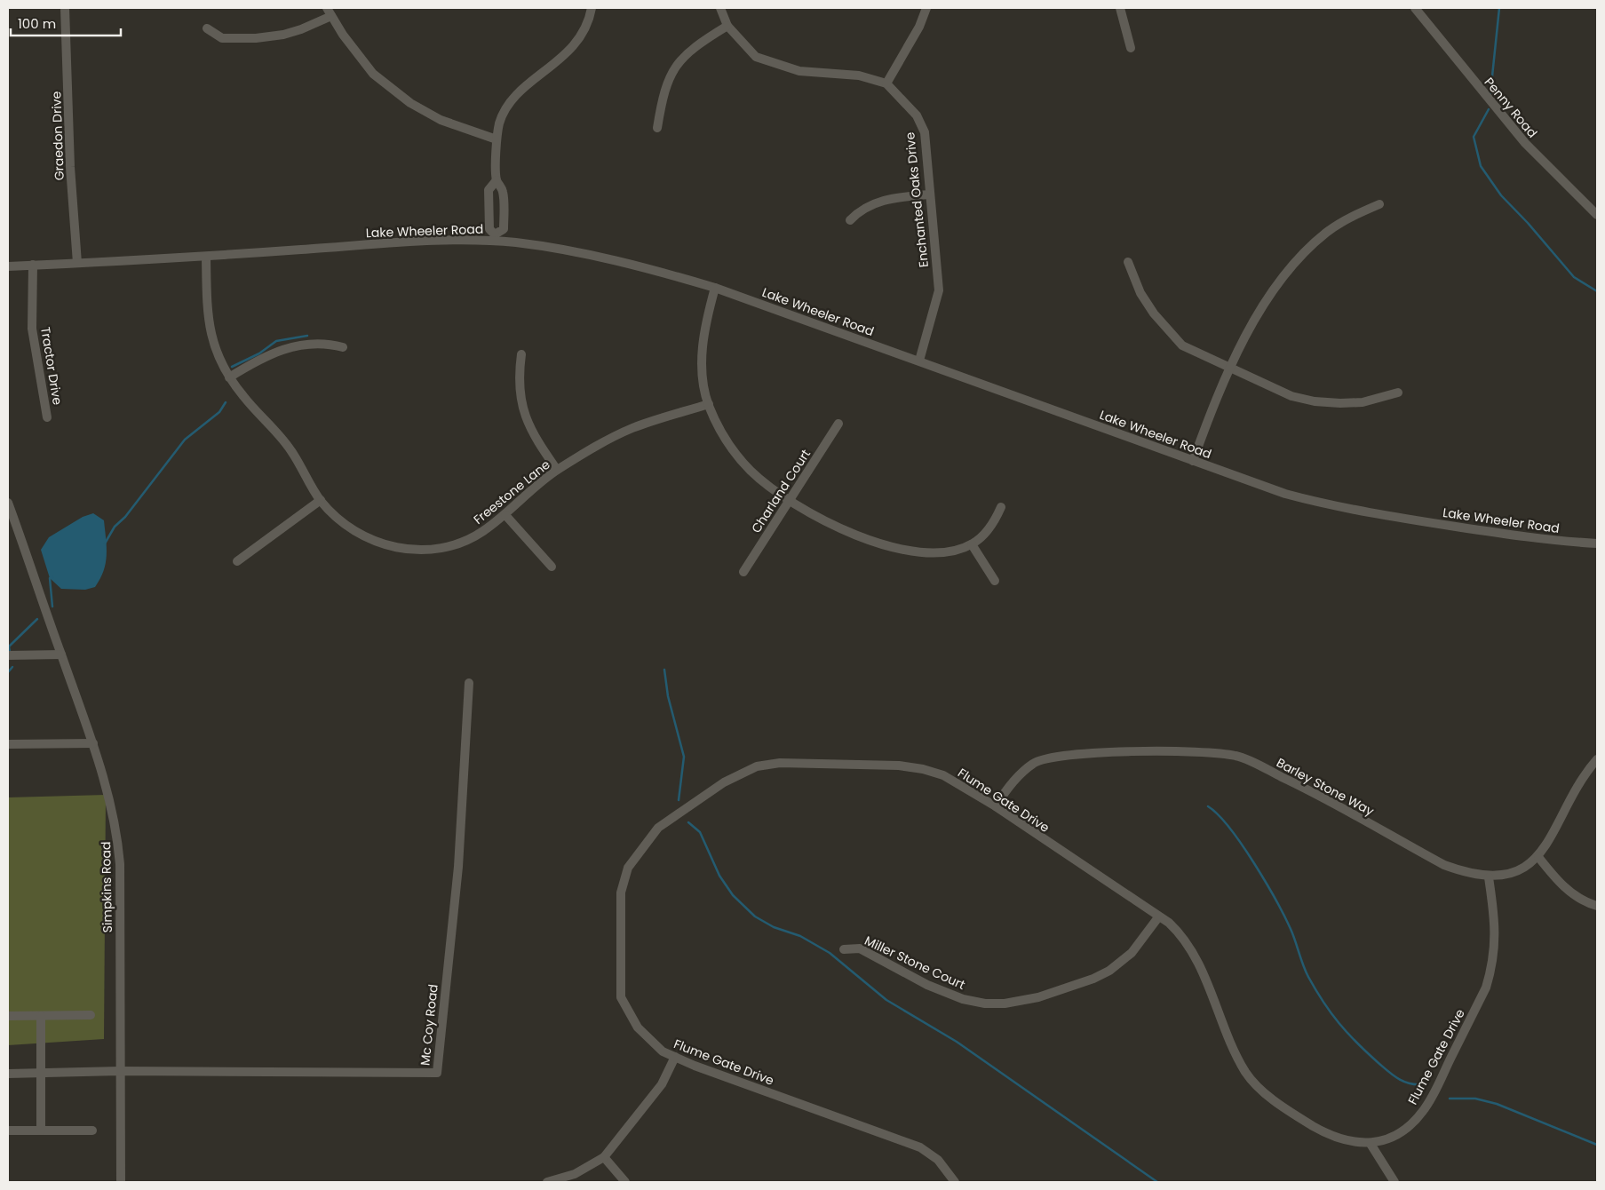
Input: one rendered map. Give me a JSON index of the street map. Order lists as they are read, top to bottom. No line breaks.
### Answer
{"streets":{"street":["Penny Road","Graedon Drive","Enchanted Oaks Drive","Lake Wheeler Road","Tractor Drive","Charland Court","Freestone Lane","Barley Stone Way","Flume Gate Drive","Simpkins Road","Miller Stone Court","Mc Coy Road"]},"crossings":[["Graedon Drive","Lake Wheeler Road"],["Enchanted Oaks Drive","Lake Wheeler Road"],["Lake Wheeler Road","Tractor Drive"],["Lake Wheeler Road","Freestone Lane"],["Barley Stone Way","Flume Gate Drive"],["Flume Gate Drive","Miller Stone Court"],["Simpkins Road","Mc Coy Road"]],"scale_bar":"100 m"}
